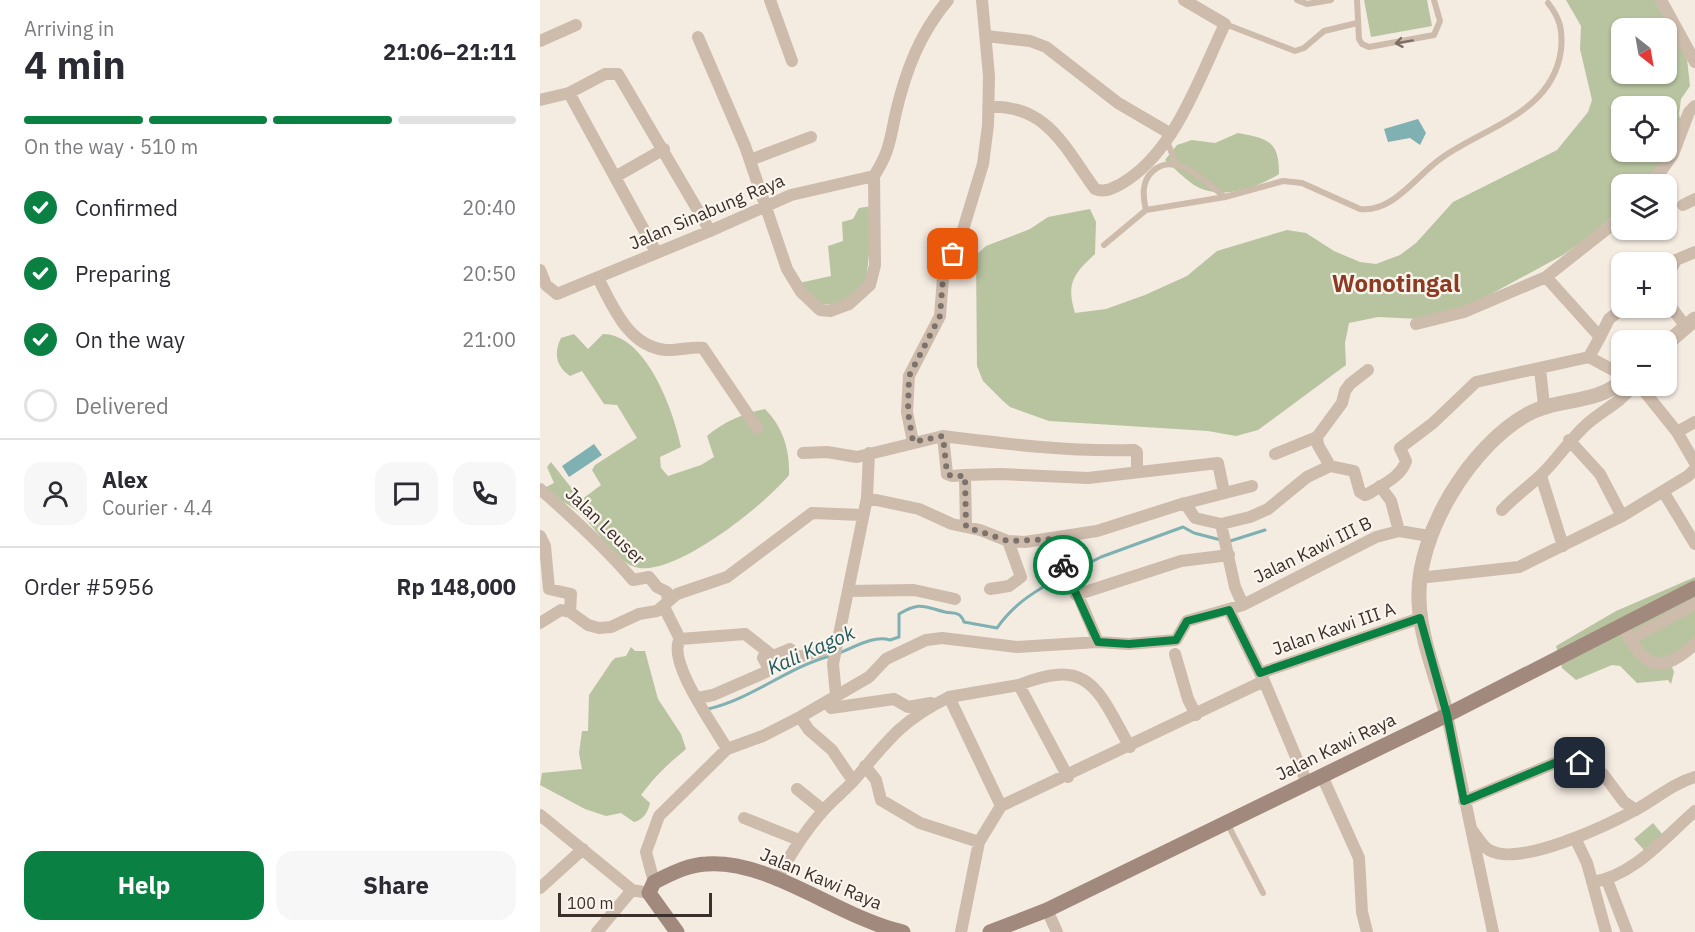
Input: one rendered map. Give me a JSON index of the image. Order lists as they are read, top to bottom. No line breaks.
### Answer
{"streets":{"main road":["Jalan Kawi Raya"],"street":["Jalan Sinabung Raya","Jalan Leuser","Jalan Kawi III B","Jalan Kawi III A"]},"districts":["Wonotingal"],"water":["Kali Kagok"],"scale_bar":"100 m","north":"bottom right","page":{"heading":["4 min","Arriving in","21:06–21:11"],"panel":["Alex","Courier · 4.4","Order #5956","Rp 148,000"],"map_buttons":["+","−"],"bar":"On the way · 510 m","list":[["Confirmed","20:40"],["Preparing","20:50"],["On the way","21:00"],"Delivered"],"buttons":["Help","Share"],"scale":"100 m"}}
